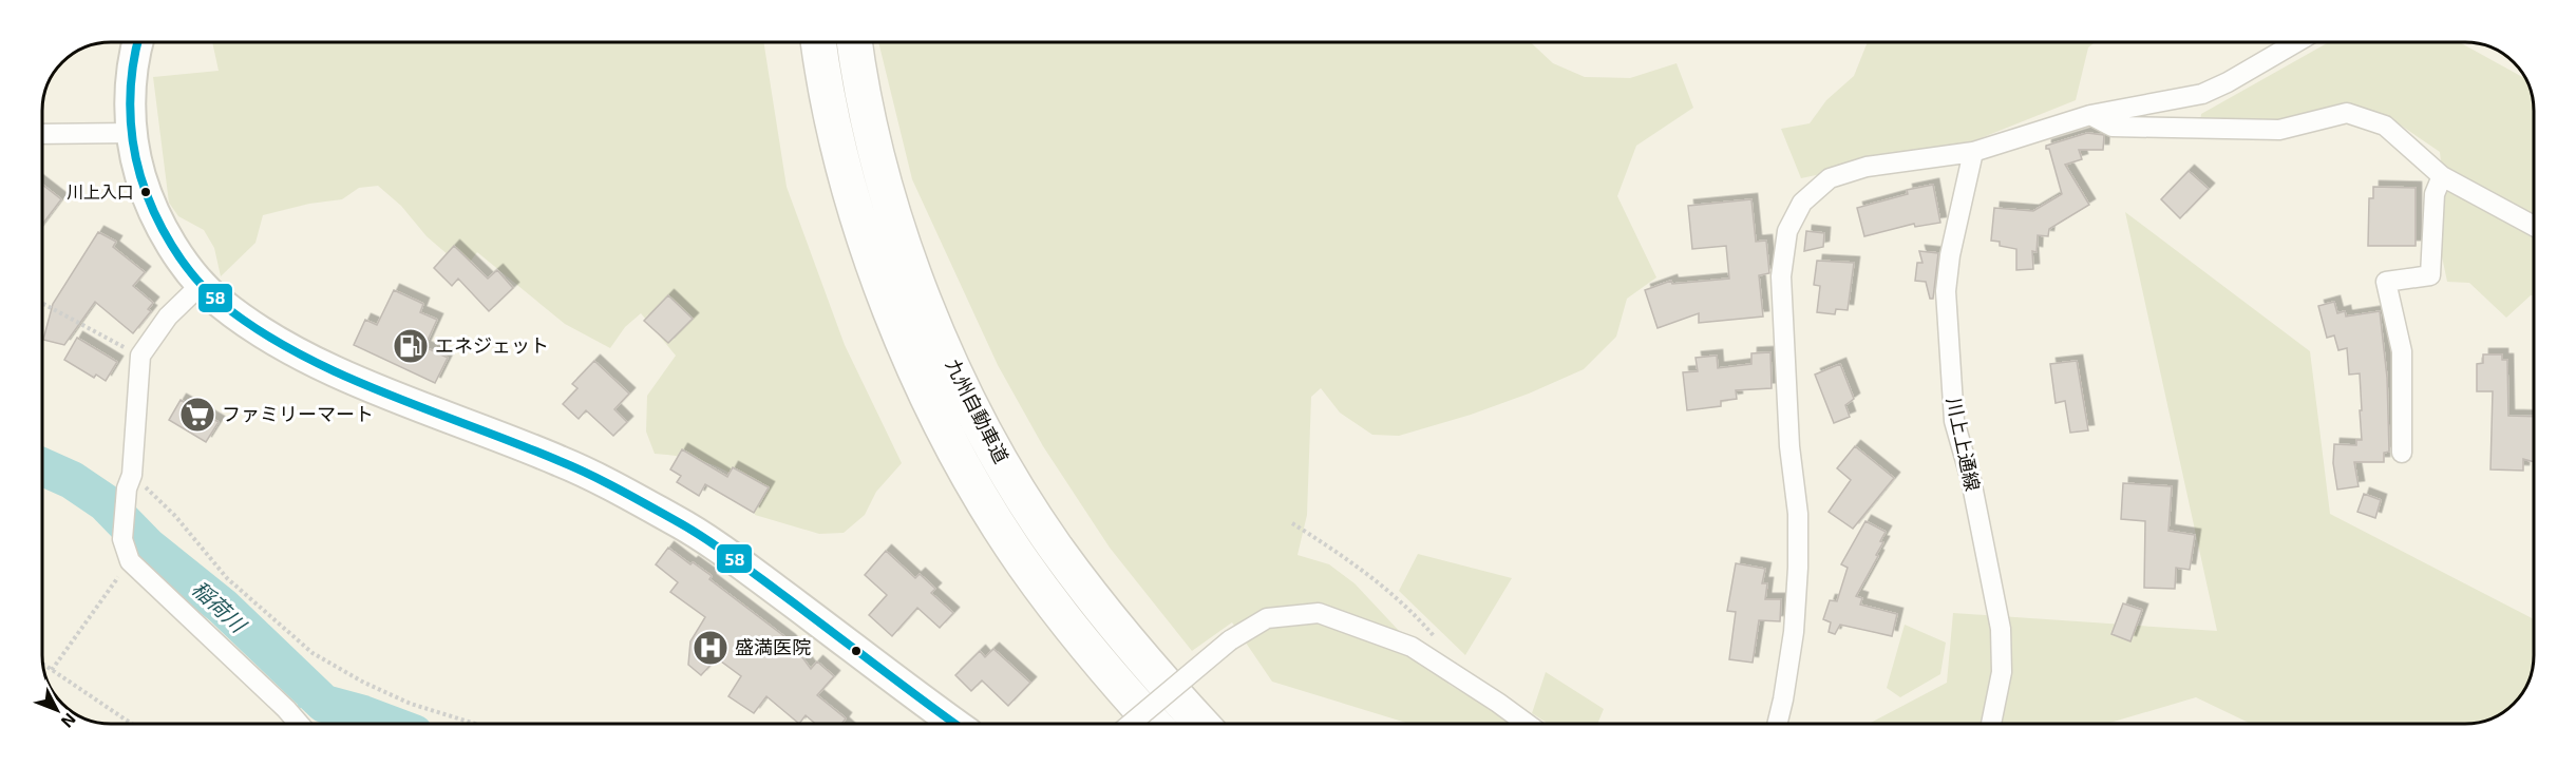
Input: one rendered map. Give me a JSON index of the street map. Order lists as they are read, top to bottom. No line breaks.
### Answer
{"streets":{"highway":["九州自動車道"],"street":["川上上通線"]},"water":["稲荷川"],"places":{"other":["川上入口"],"fuel station":["エネジェット"],"supermarket":["ファミリーマート"],"hospital":["盛満医院"]},"lines":["transit line 58"],"north":"bottom right"}
